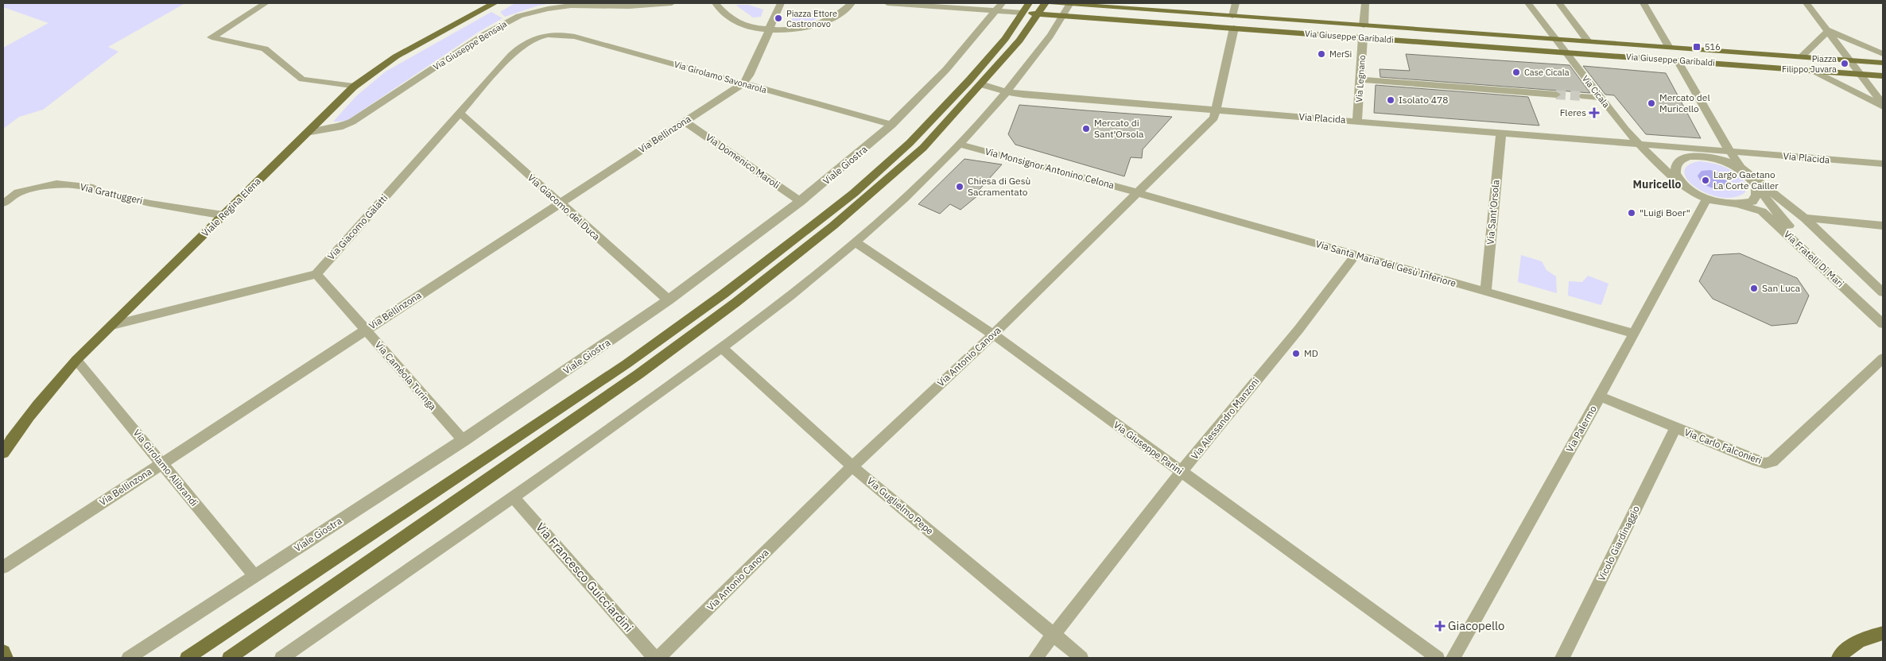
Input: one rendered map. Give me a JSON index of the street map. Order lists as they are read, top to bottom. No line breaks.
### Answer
{"streets":{"main road":["Via Giuseppe Garibaldi","Viale Regina Elena"],"street":["Via Giuseppe Bensaja","Via Girolamo Savonarola","Via Legnano","Via Cicala","Via Placida","Via Bellinzona","Via Domenico Maroli","Viale Giostra","Via Monsignor Antonino Celona","Via Grattuggeri","Via Giacomo del Duca","Via Sant'Orsola","Via Giacomo Galatti","Via Fratelli Di Mari","Via Santa Maria del Gesù Inferiore","Via Antonio Canova","Via Camèola Turinga","Via Alessandro Manzoni","Via Palermo","Via Carlo Falconieri","Via Giuseppe Parini","Via Girolamo Alibrandi","Via Guglielmo Pepe","Vicolo Giardinaggio","Via Francesco Guicciardini"]},"crossings":[["Via Giuseppe Garibaldi","Via Legnano"],["Via Giuseppe Garibaldi","Via Cicala"],["Via Giuseppe Garibaldi","Viale Giostra"],["Via Giuseppe Garibaldi","Via Antonio Canova"],["Via Giuseppe Bensaja","Viale Regina Elena"],["Via Girolamo Savonarola","Via Bellinzona"],["Via Girolamo Savonarola","Viale Giostra"],["Via Girolamo Savonarola","Via Giacomo Galatti"],["Via Legnano","Via Placida"],["Via Cicala","Via Placida"],["Via Cicala","Via Fratelli Di Mari"],["Via Placida","Via Sant'Orsola"],["Via Placida","Via Antonio Canova"],["Via Bellinzona","Via Domenico Maroli"],["Via Bellinzona","Via Giacomo del Duca"],["Via Bellinzona","Via Camèola Turinga"],["Via Bellinzona","Via Girolamo Alibrandi"],["Via Domenico Maroli","Viale Giostra"],["Viale Giostra","Via Giacomo del Duca"],["Viale Giostra","Via Camèola Turinga"],["Viale Giostra","Via Girolamo Alibrandi"],["Via Monsignor Antonino Celona","Via Santa Maria del Gesù Inferiore"],["Via Monsignor Antonino Celona","Via Antonio Canova"],["Via Grattuggeri","Viale Regina Elena"],["Viale Regina Elena","Via Girolamo Alibrandi"],["Via Giacomo del Duca","Via Giacomo Galatti"],["Via Sant'Orsola","Via Santa Maria del Gesù Inferiore"],["Via Giacomo Galatti","Via Camèola Turinga"],["Via Fratelli Di Mari","Via Palermo"],["Via Santa Maria del Gesù Inferiore","Via Antonio Canova"],["Via Santa Maria del Gesù Inferiore","Via Alessandro Manzoni"],["Via Santa Maria del Gesù Inferiore","Via Palermo"],["Via Antonio Canova","Via Giuseppe Parini"],["Via Antonio Canova","Via Guglielmo Pepe"],["Via Alessandro Manzoni","Via Giuseppe Parini"],["Via Alessandro Manzoni","Via Guglielmo Pepe"],["Via Palermo","Via Carlo Falconieri"],["Via Carlo Falconieri","Vicolo Giardinaggio"]],"districts":["Muricello"],"places":{"other":["Piazza Ettore Castronovo","MerSi","Piazza Filippo Juvara","Case Cicala","Isolato 478","Mercato del Muricello","Mercato di Sant'Orsola","Largo Gaetano La Corte Cailler","Chiesa di Gesù Sacramentato","\"Luigi Boer\"","San Luca","MD"],"transit":["516"],"health":["Fleres","Giacopello"]}}
